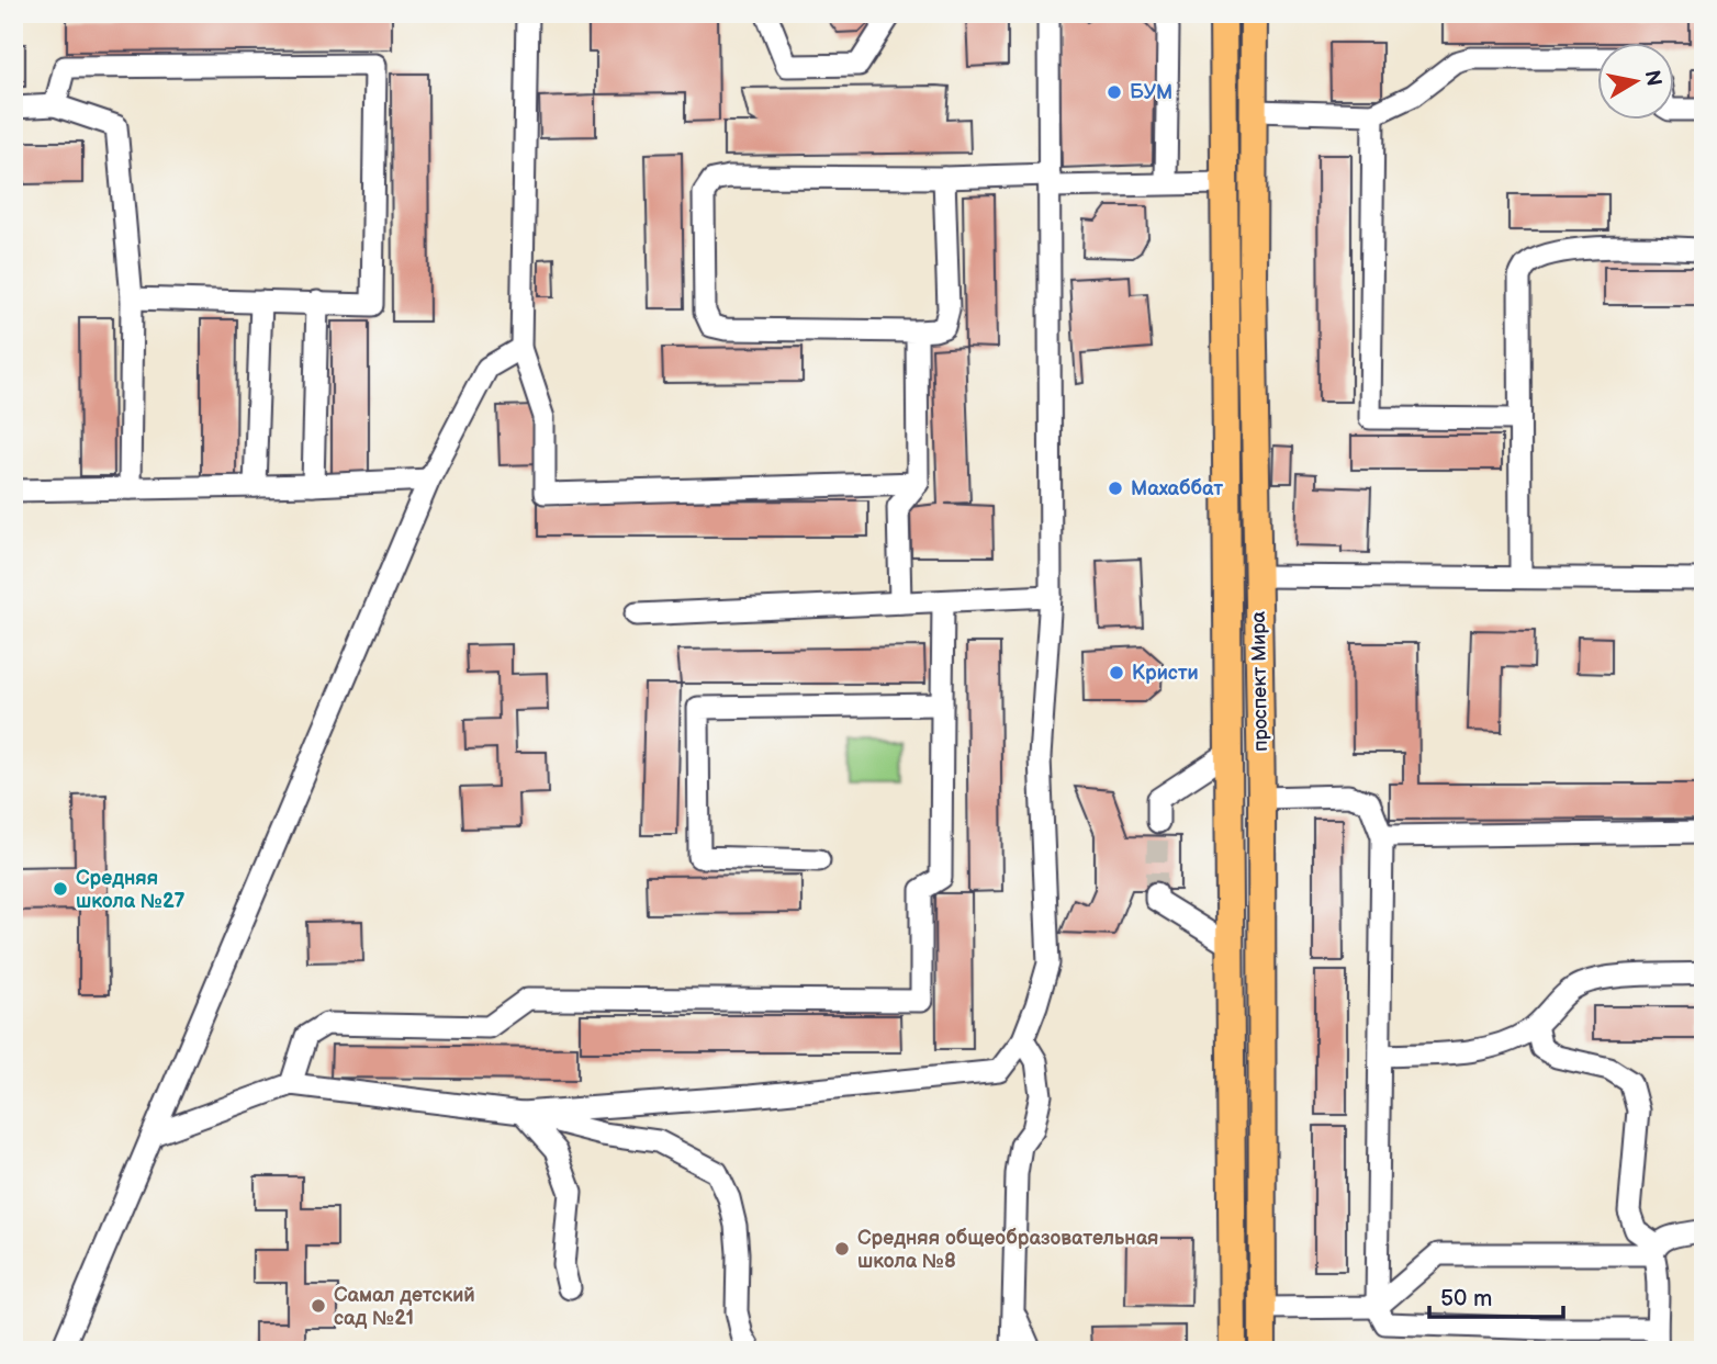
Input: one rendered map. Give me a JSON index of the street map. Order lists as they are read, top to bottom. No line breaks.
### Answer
{"streets":{"main road":["проспект Мира"]},"places":["БУМ","Махаббат","Кристи","Средняя школа №27","Средняя общеобразовательная школа №8","Самал детский сад №21"],"scale_bar":"50 m","north":"right"}
